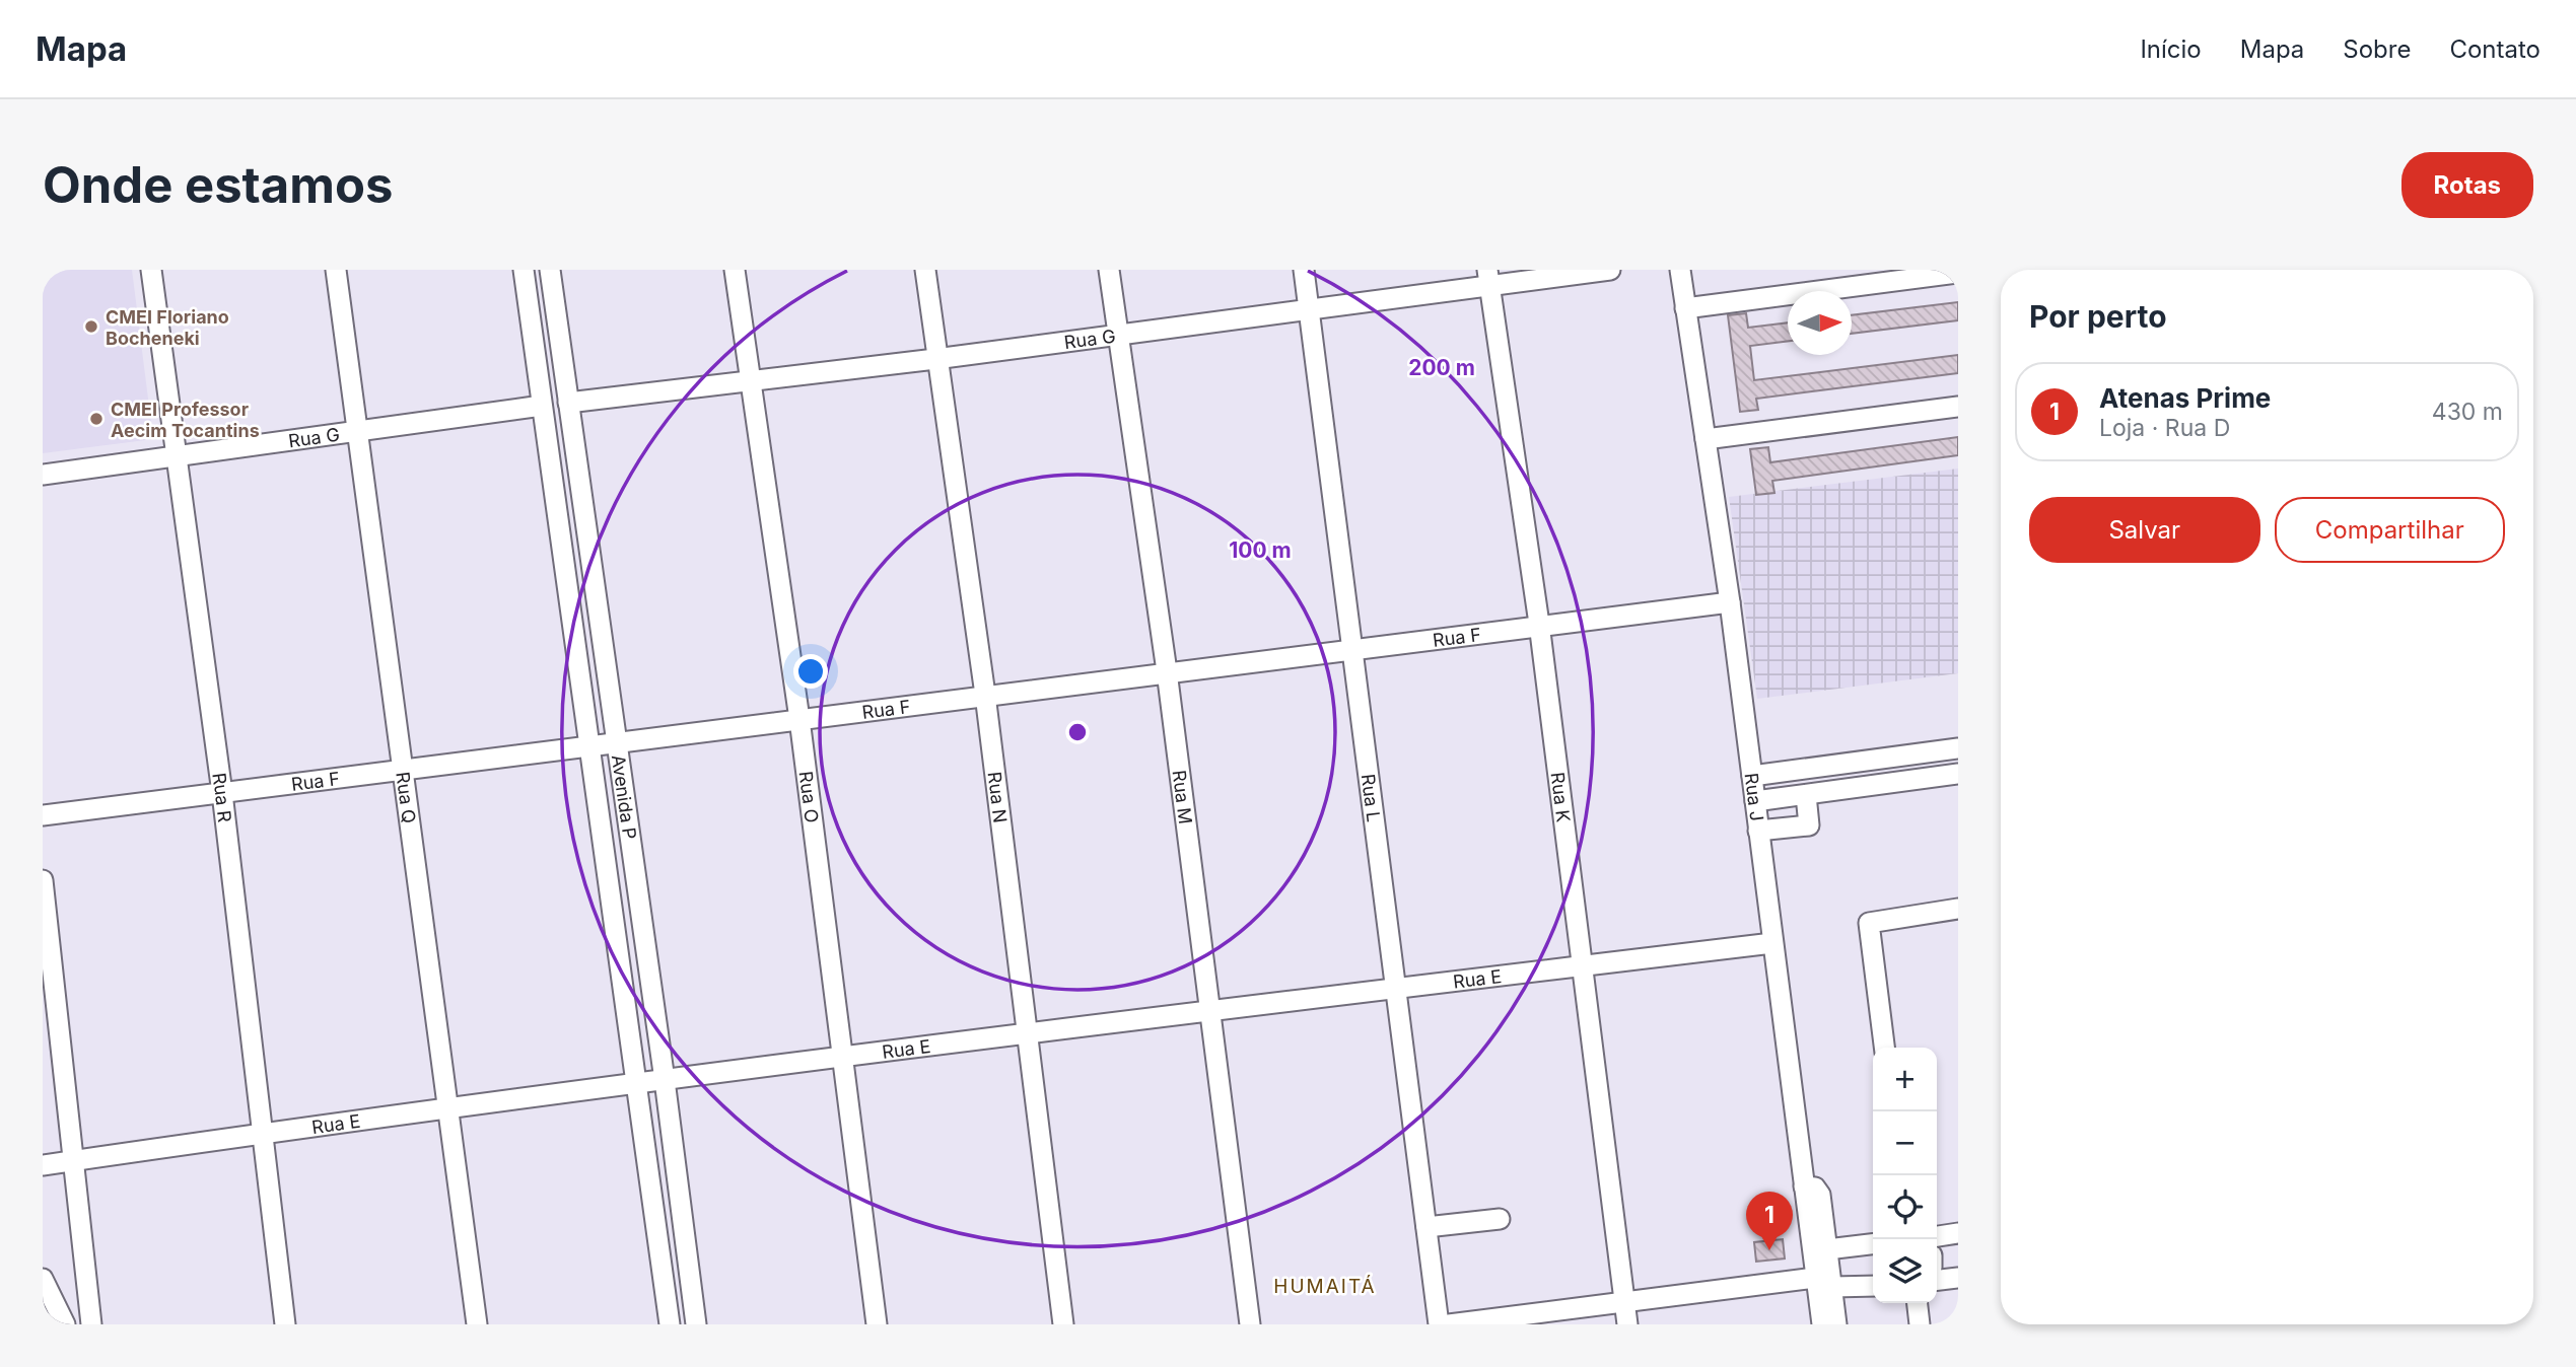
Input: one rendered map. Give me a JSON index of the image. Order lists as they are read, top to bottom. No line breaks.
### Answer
{"streets":{"street":["Rua G","Rua F","Rua R","Rua Q","Avenida P","Rua O","Rua N","Rua M","Rua L","Rua K","Rua J","Rua E"]},"crossings":[["Rua G","Rua R"],["Rua G","Rua Q"],["Rua G","Avenida P"],["Rua G","Rua O"],["Rua G","Rua N"],["Rua G","Rua M"],["Rua G","Rua L"],["Rua G","Rua K"],["Rua F","Rua R"],["Rua F","Rua Q"],["Rua F","Avenida P"],["Rua F","Rua O"],["Rua F","Rua N"],["Rua F","Rua M"],["Rua F","Rua L"],["Rua F","Rua K"],["Rua F","Rua J"],["Rua R","Rua E"],["Rua Q","Rua E"],["Avenida P","Rua E"],["Rua O","Rua E"],["Rua N","Rua E"],["Rua M","Rua E"],["Rua L","Rua E"],["Rua K","Rua E"],["Rua J","Rua E"]],"districts":["HUMAITÁ"],"places":["CMEI Floriano Bocheneki","CMEI Professor Aecim Tocantins"],"north":"right","page":{"header":"Mapa","nav":["Início","Mapa","Sobre","Contato"],"buttons":["Rotas",["Salvar","Compartilhar"]],"title":"Onde estamos","heading":"Por perto","list":[{"mark":"1","name":"Atenas Prime","note":"Loja · Rua D","value":"430 m"}],"map_buttons":["+","−"],"pins":"1"},"rings":["200 m","100 m"]}
